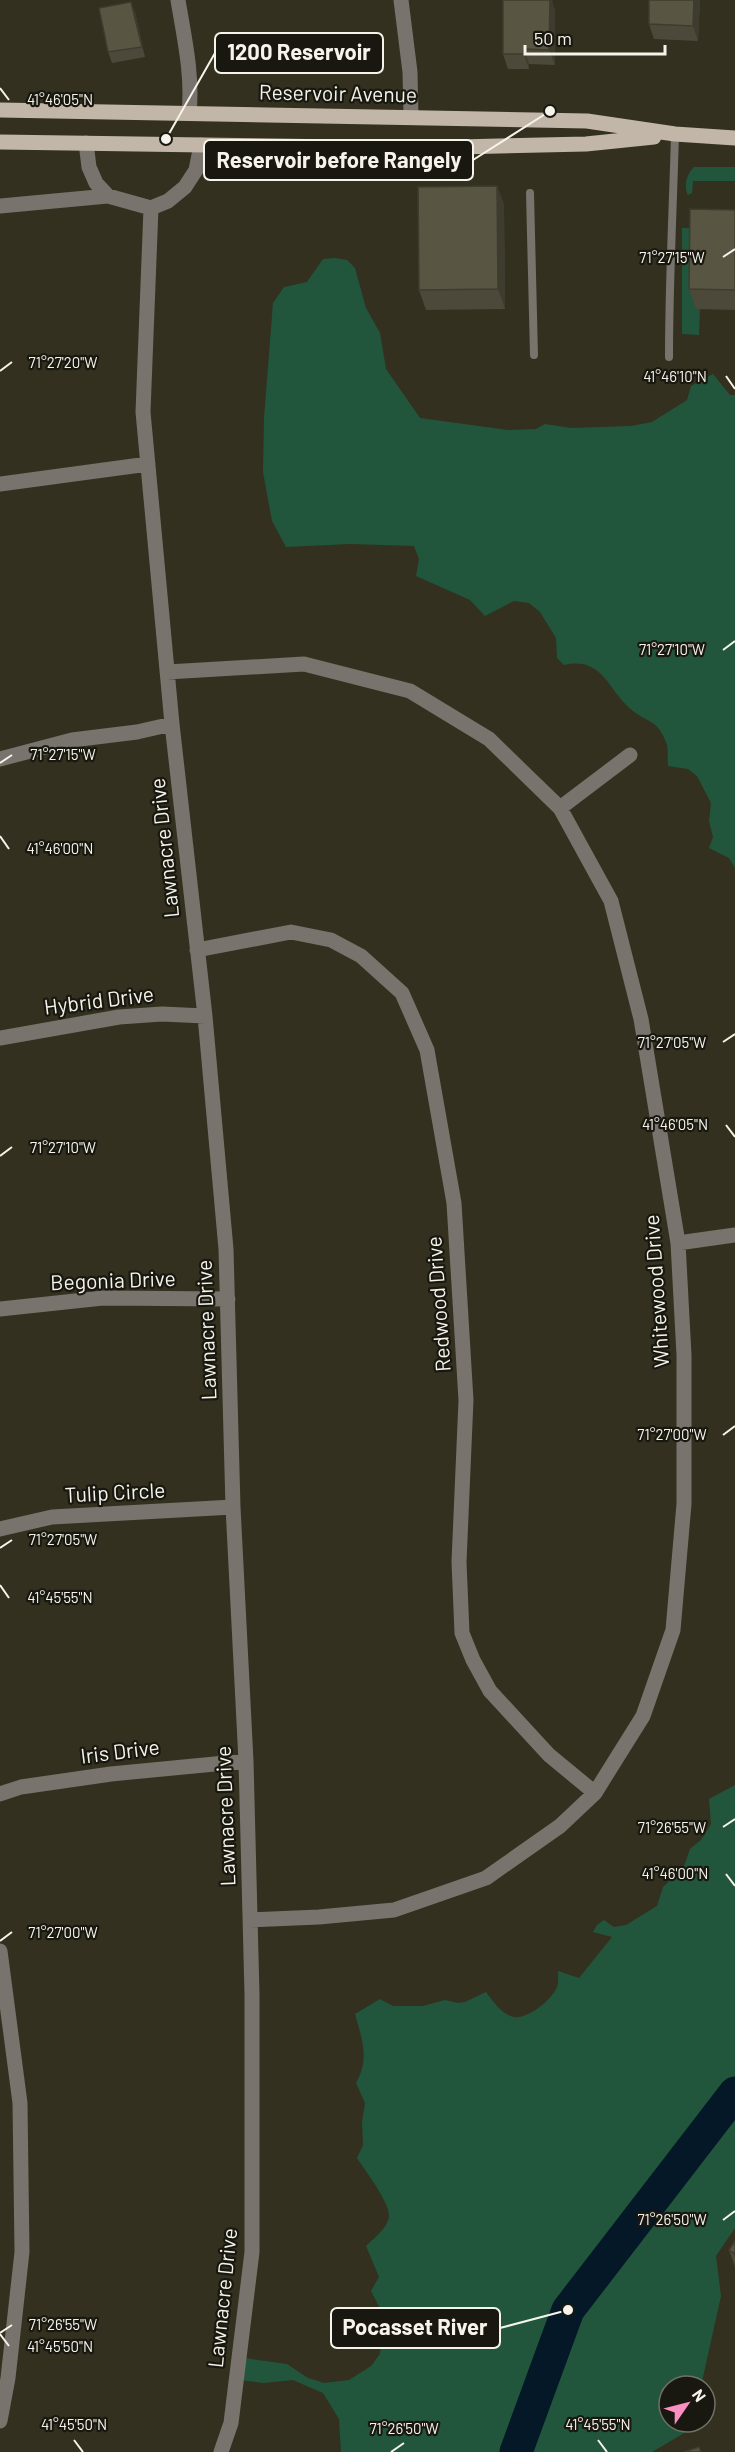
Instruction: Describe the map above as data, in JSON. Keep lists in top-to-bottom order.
{
  "streets": {
    "main road": ["Reservoir Avenue"],
    "street": [
      "Lawnacre Drive",
      "Hybrid Drive",
      "Begonia Drive",
      "Whitewood Drive",
      "Redwood Drive",
      "Tulip Circle",
      "Iris Drive"
    ]
  },
  "crossings": [
    ["Lawnacre Drive", "Hybrid Drive"],
    ["Lawnacre Drive", "Begonia Drive"],
    ["Lawnacre Drive", "Whitewood Drive"],
    ["Lawnacre Drive", "Redwood Drive"],
    ["Lawnacre Drive", "Tulip Circle"],
    ["Lawnacre Drive", "Iris Drive"],
    ["Whitewood Drive", "Redwood Drive"]
  ],
  "places": ["Reservoir before Rangely", "1200 Reservoir", "Pocasset River"],
  "scale_bar": "50 m",
  "north": "top right",
  "coordinates": [
    "41°46'05\"N",
    "71°27'15\"W",
    "71°27'20\"W",
    "41°46'10\"N",
    "71°27'10\"W",
    "41°46'00\"N",
    "71°27'05\"W",
    "71°27'00\"W",
    "41°45'55\"N",
    "71°26'55\"W",
    "71°26'50\"W",
    "41°45'50\"N"
  ]
}
